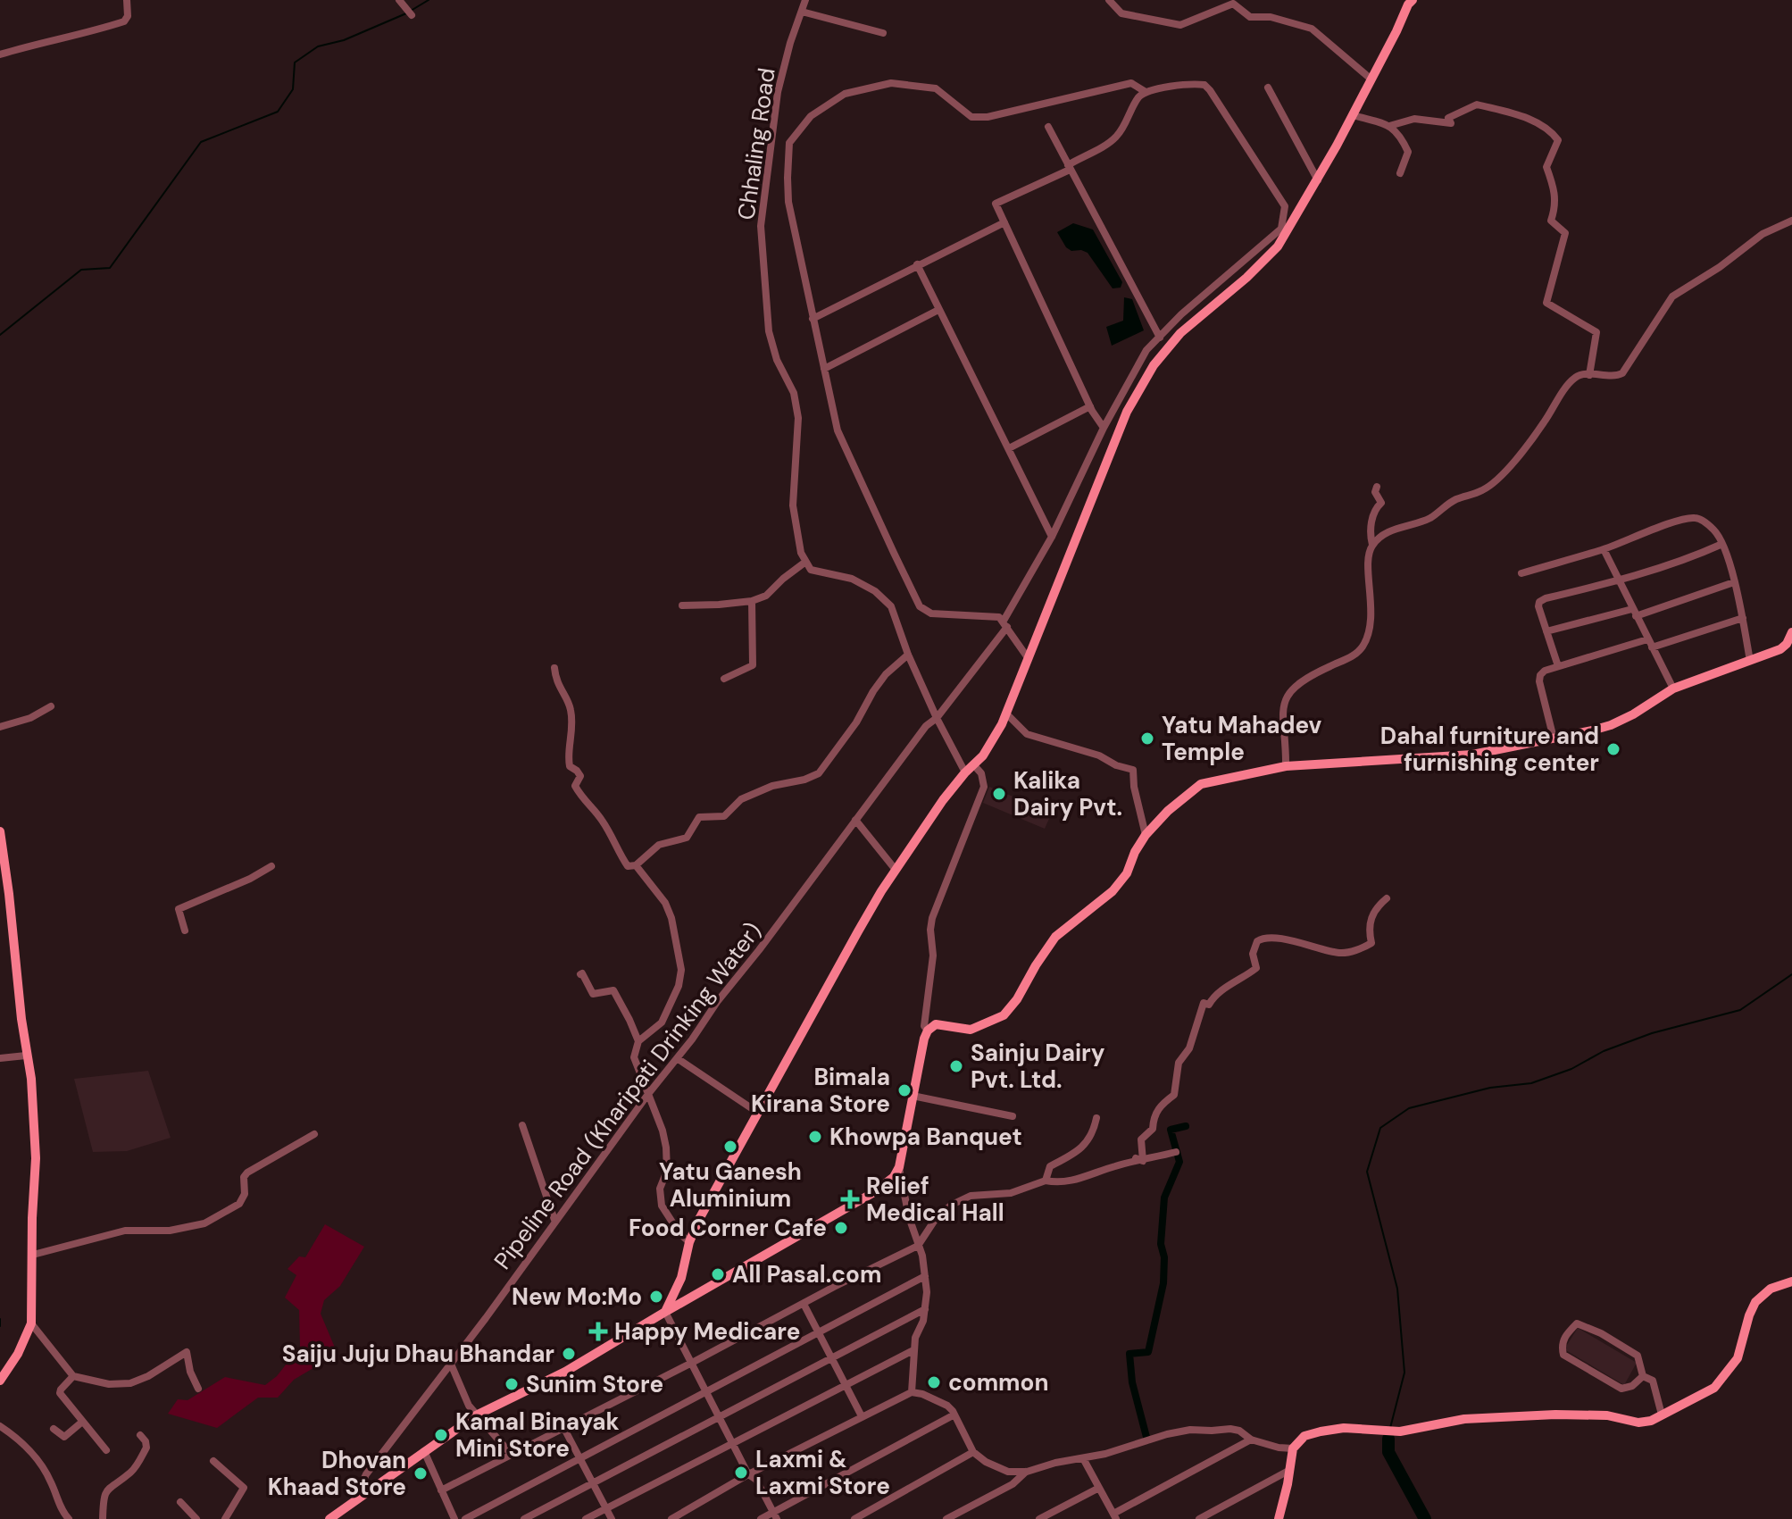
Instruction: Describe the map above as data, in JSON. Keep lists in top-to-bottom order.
{
  "streets": {
    "street": ["Chhaling Road", "Pipeline Road (Kharipati Drinking Water)"]
  },
  "places": {
    "other": [
      "Yatu Mahadev Temple",
      "Dahal furniture and furnishing center",
      "Kalika Dairy Pvt.",
      "Sainju Dairy Pvt. Ltd.",
      "Bimala Kirana Store",
      "Khowpa Banquet",
      "Yatu Ganesh Aluminium",
      "Food Corner Cafe",
      "All Pasal.com",
      "New Mo:Mo",
      "Saiju Juju Dhau Bhandar",
      "common",
      "Sunim Store",
      "Kamal Binayak Mini Store",
      "Laxmi & Laxmi Store",
      "Dhovan Khaad Store"
    ],
    "health": ["Relief Medical Hall", "Happy Medicare"]
  }
}
